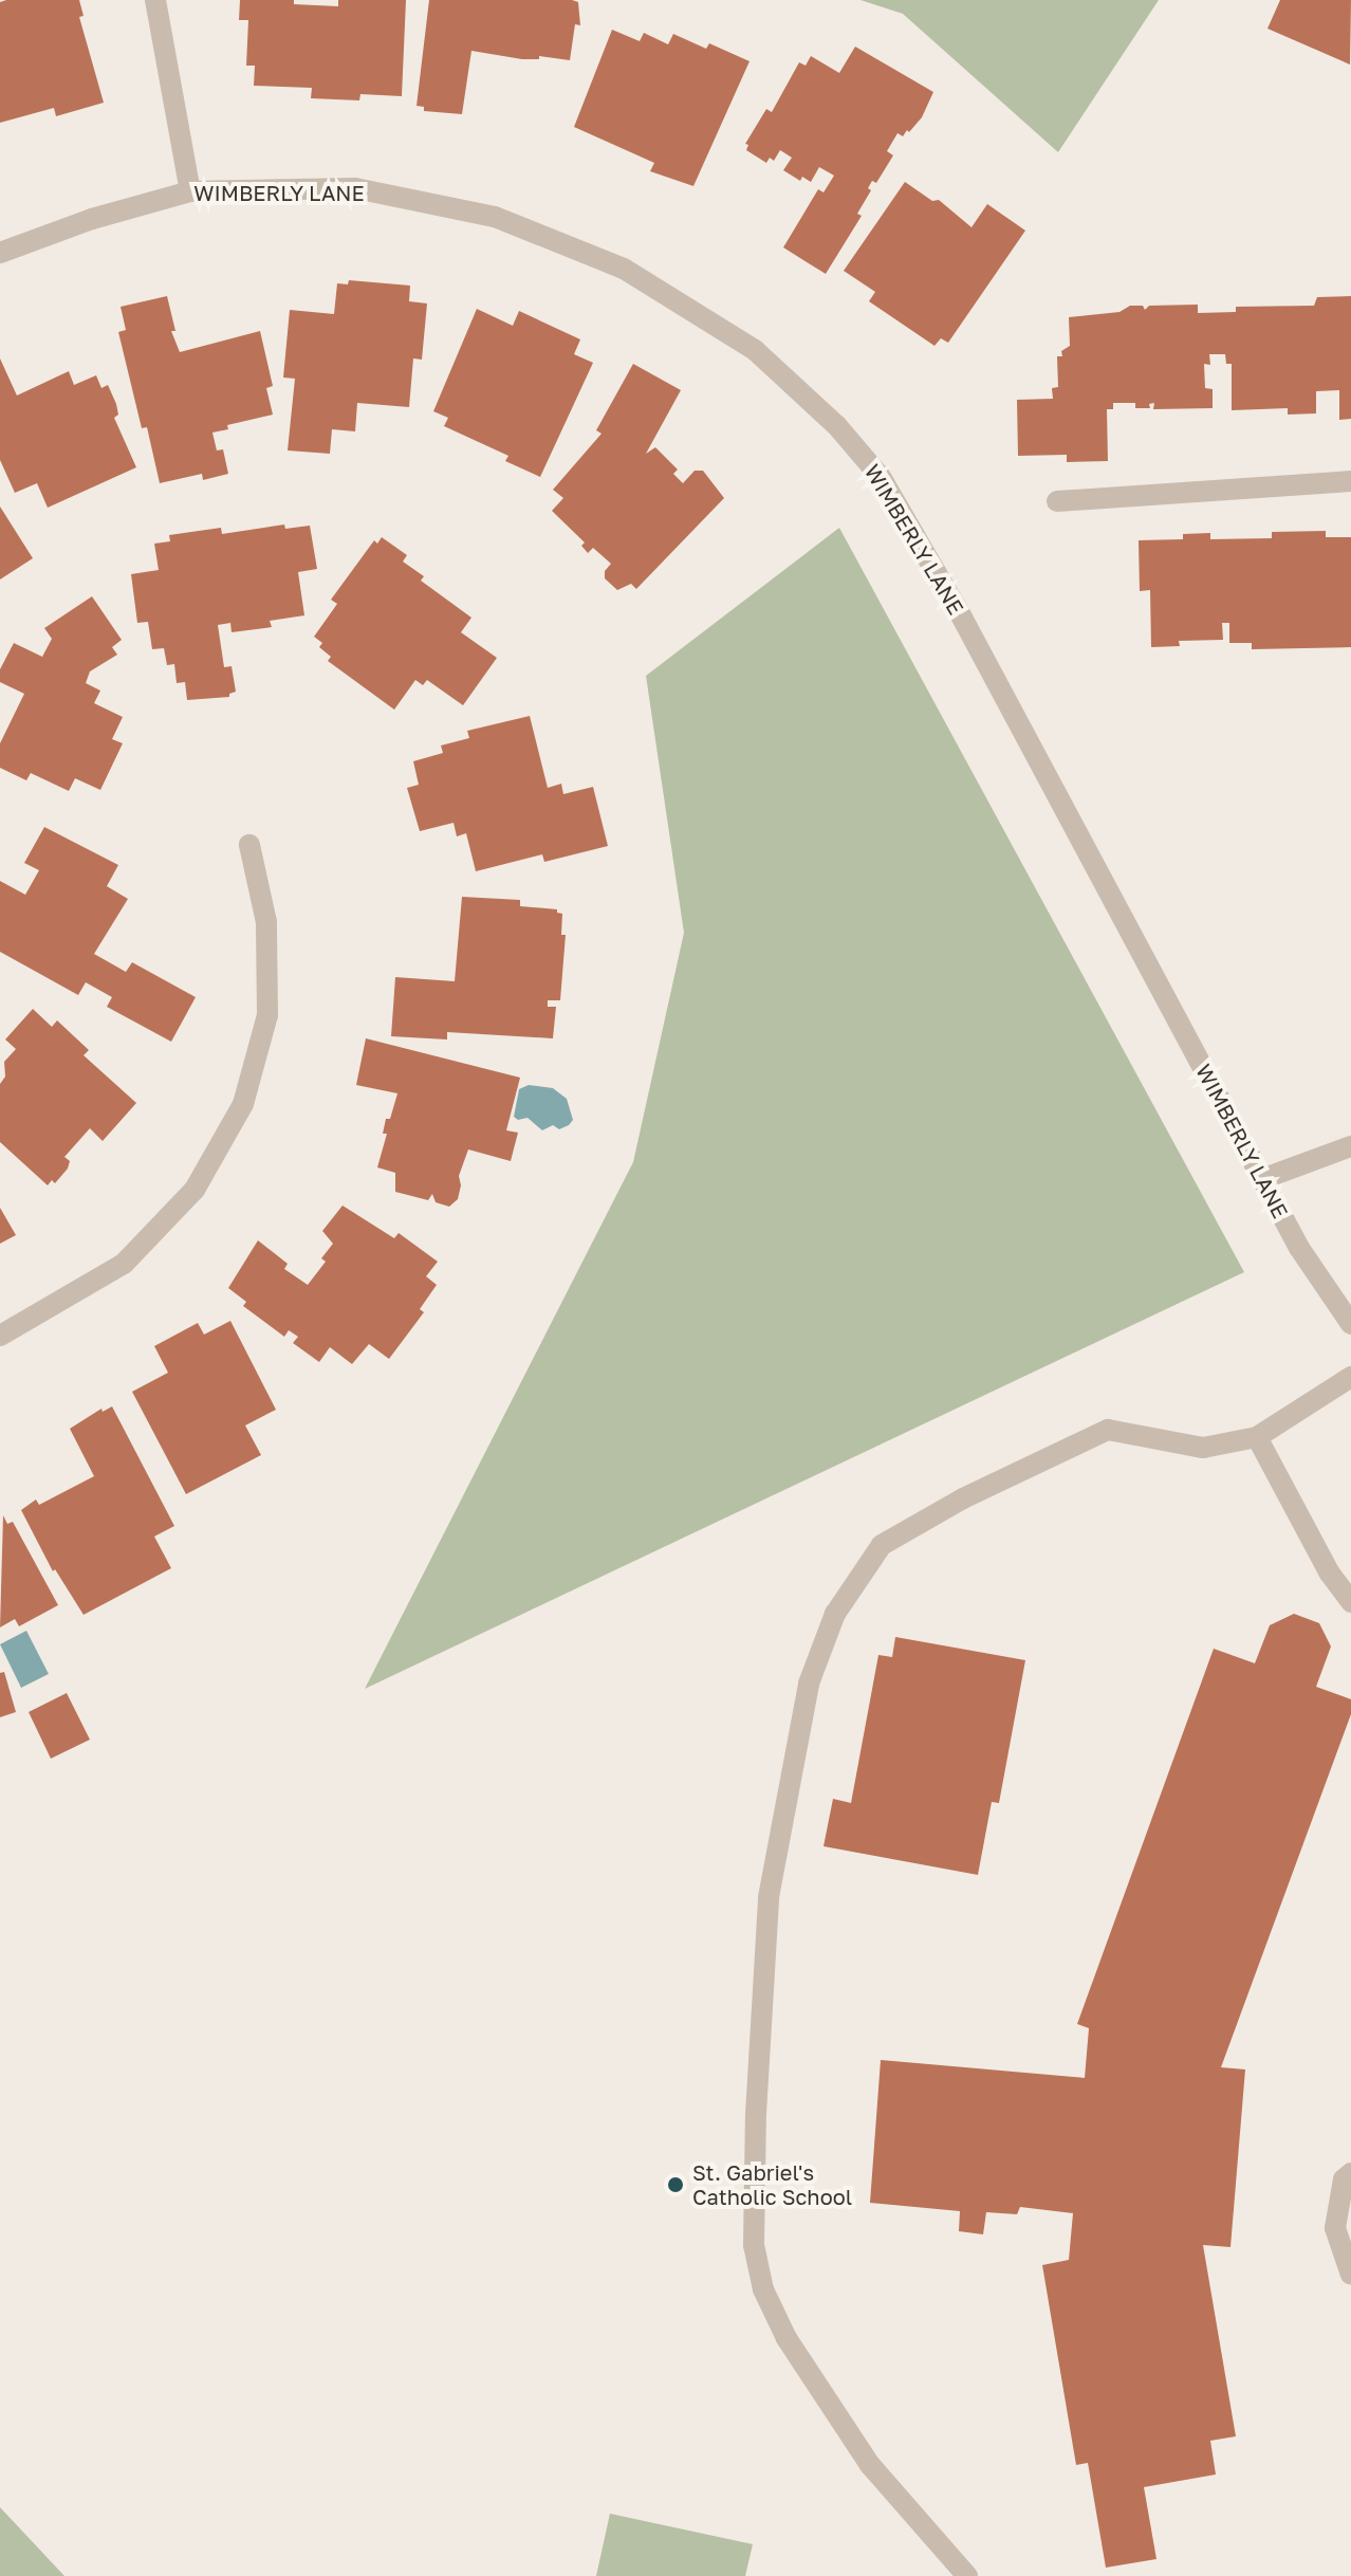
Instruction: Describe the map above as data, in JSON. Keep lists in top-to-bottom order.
{
  "streets": {
    "street": ["WIMBERLY LANE"]
  },
  "places": ["St. Gabriel's Catholic School"]
}
